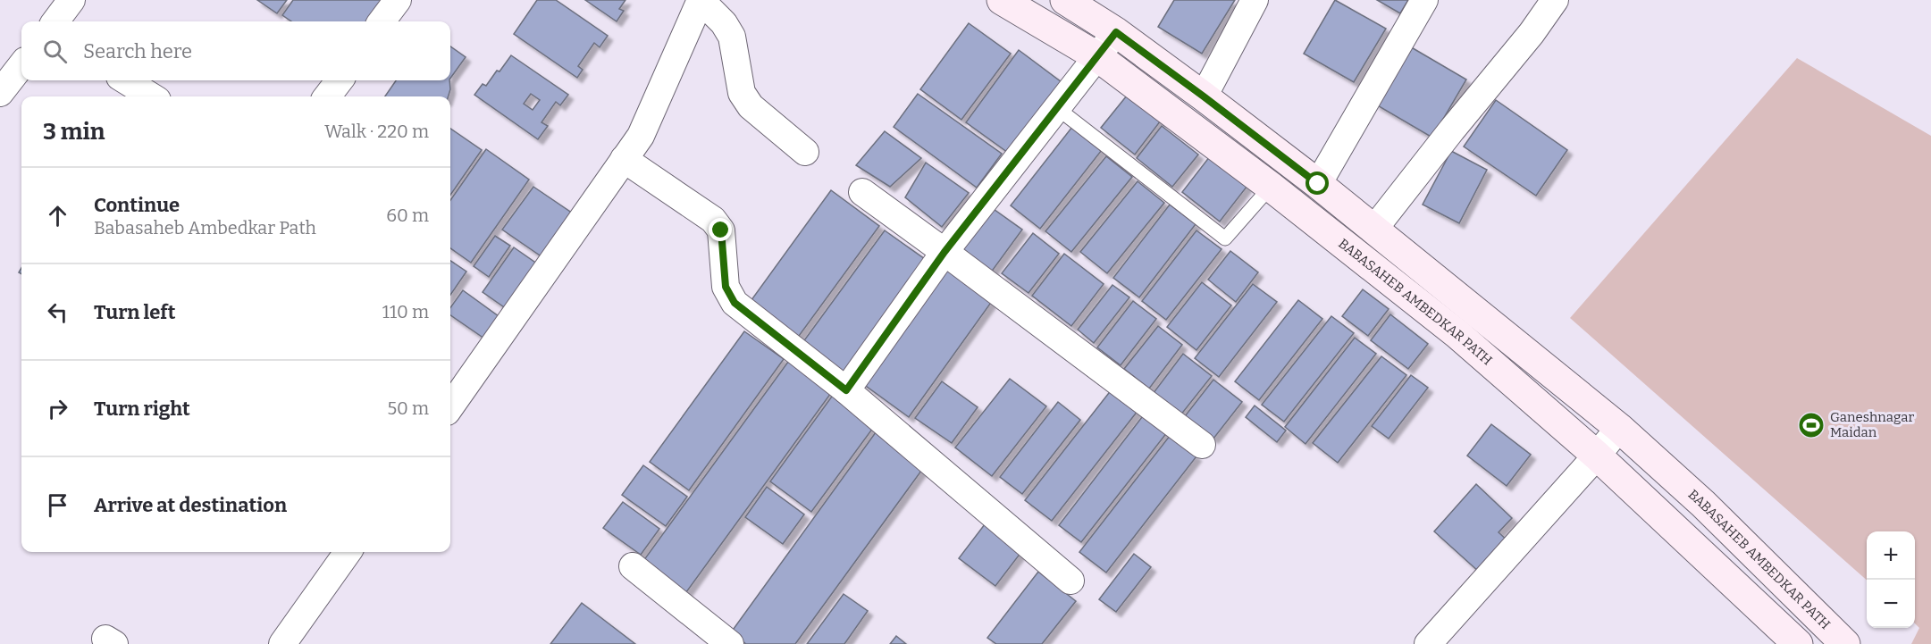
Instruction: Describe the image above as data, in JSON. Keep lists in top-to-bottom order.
{
  "streets": {
    "street": ["BABASAHEB AMBEDKAR PATH"]
  },
  "places": {
    "sports": ["Ganeshnagar Maidan"]
  },
  "page": {
    "search": "Search here",
    "heading": ["3 min", "Walk · 220 m"],
    "list": [
      ["Continue", "Babasaheb Ambedkar Path", "60 m"],
      ["Turn left", "110 m"],
      ["Turn right", "50 m"],
      "Arrive at destination"
    ],
    "map_buttons": ["+", "−"]
  }
}
